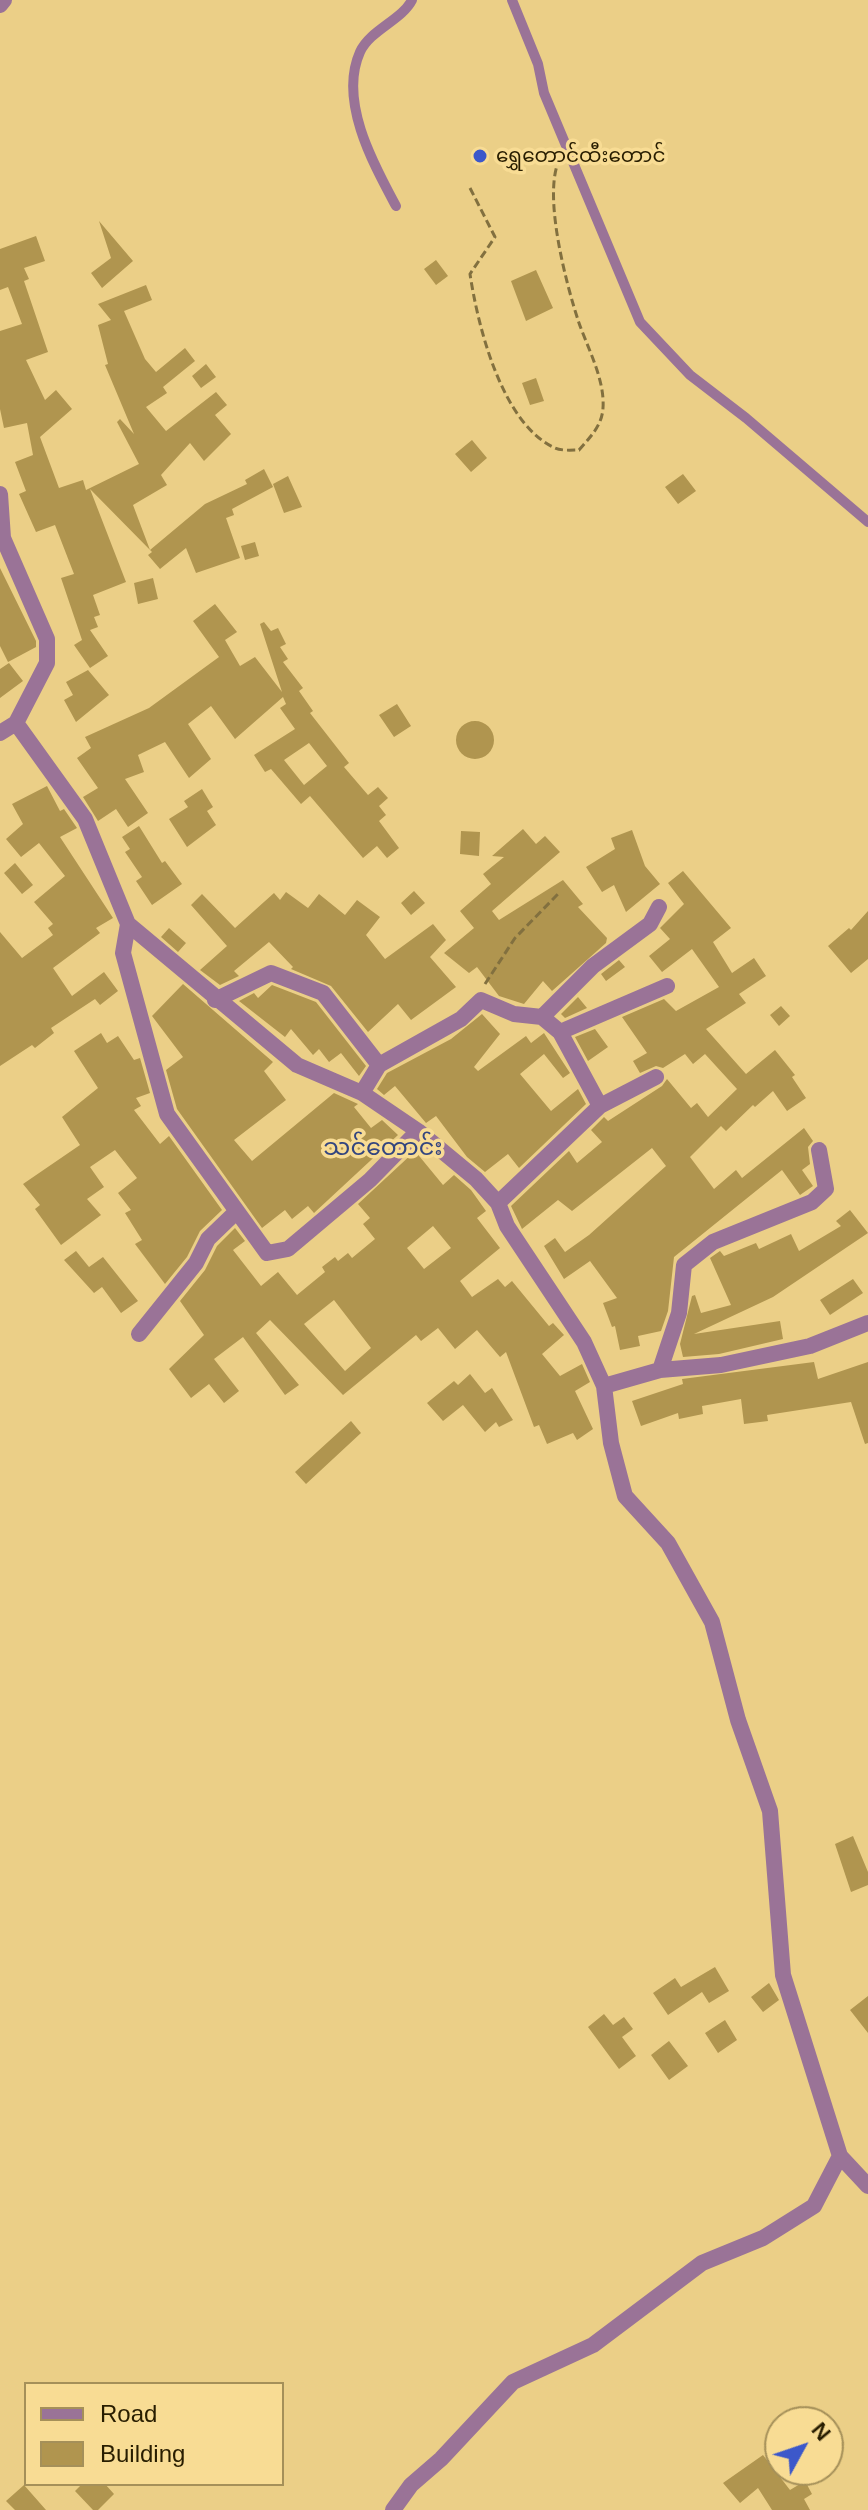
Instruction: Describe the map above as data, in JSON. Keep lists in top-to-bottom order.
{
  "districts": ["သင်တောင်း"],
  "places": ["ရွှေတောင်ထီးတောင်"],
  "legend": ["Road", "Building"],
  "north": "top right"
}
